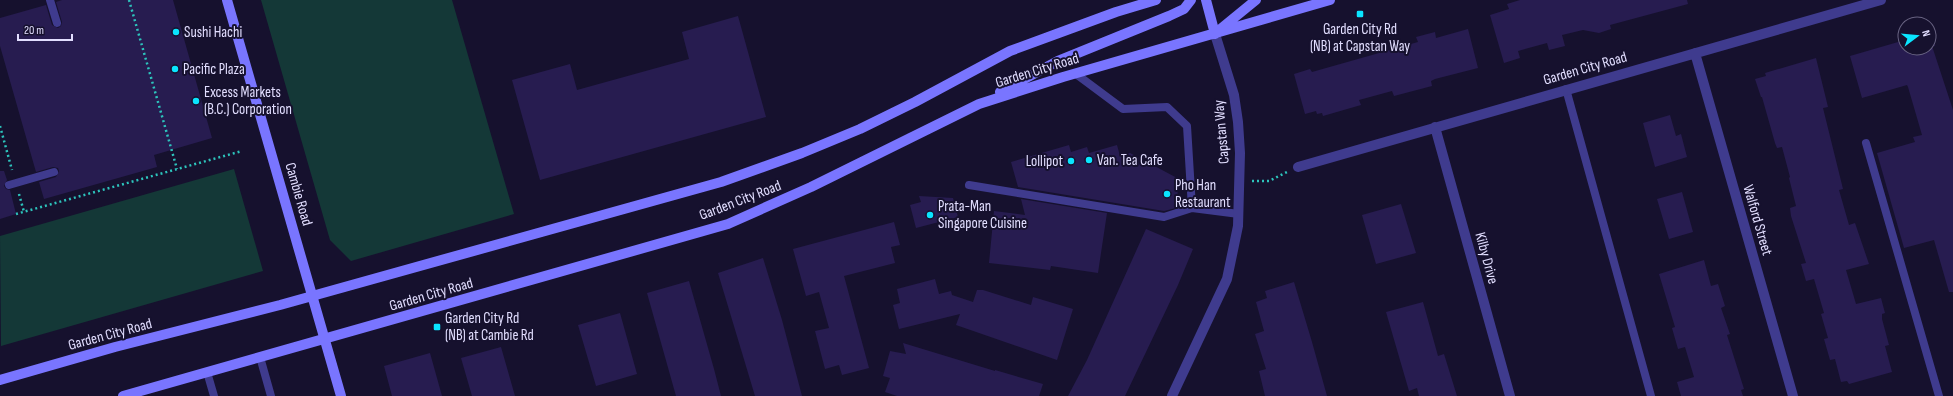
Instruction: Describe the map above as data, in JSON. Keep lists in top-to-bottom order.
{
  "streets": {
    "main road": ["Garden City Road", "Capstan Way", "Cambie Road"],
    "street": ["Walford Street", "Kilby Drive"]
  },
  "crossings": [
    ["Garden City Road", "Capstan Way"],
    ["Garden City Road", "Cambie Road"],
    ["Garden City Road", "Walford Street"],
    ["Garden City Road", "Kilby Drive"]
  ],
  "places": {
    "transit": ["Garden City Rd (NB) at Capstan Way", "Garden City Rd (NB) at Cambie Rd"],
    "other": [
      "Sushi Hachi",
      "Pacific Plaza",
      "Excess Markets (B.C.) Corporation",
      "Van. Tea Cafe",
      "Lollipot",
      "Pho Han Restaurant",
      "Prata-Man Singapore Cuisine"
    ]
  },
  "scale_bar": "20 m",
  "north": "right"
}
